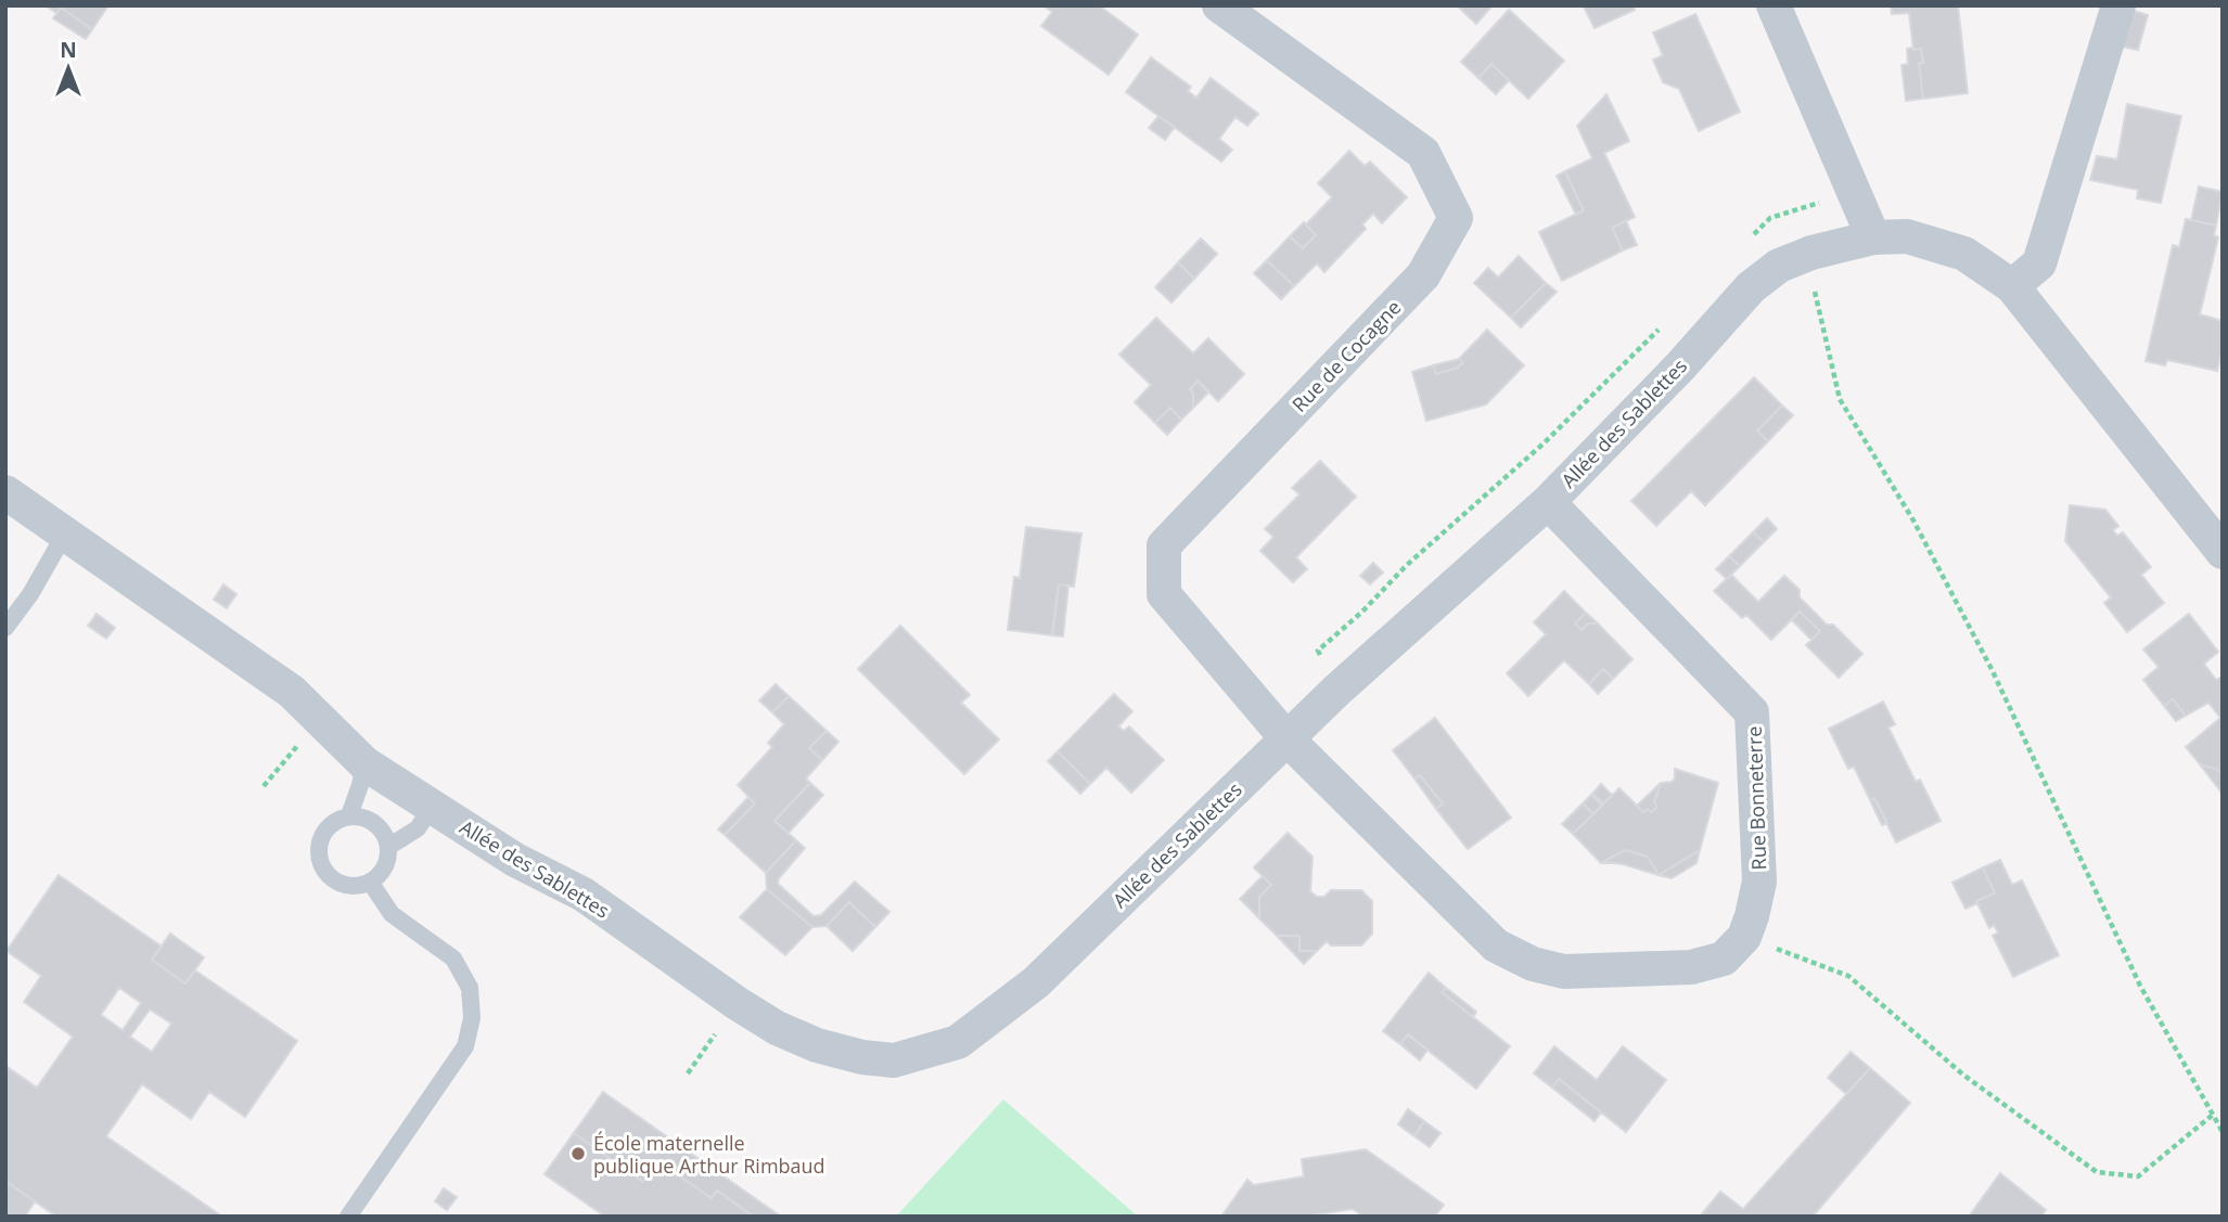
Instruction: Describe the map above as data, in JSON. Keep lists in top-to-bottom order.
{
  "streets": {
    "street": ["Rue de Cocagne", "Allée des Sablettes", "Rue Bonneterre"]
  },
  "crossings": [
    ["Rue de Cocagne", "Allée des Sablettes"],
    ["Allée des Sablettes", "Rue Bonneterre"]
  ],
  "places": ["École maternelle publique Arthur Rimbaud"],
  "north": "top"
}
